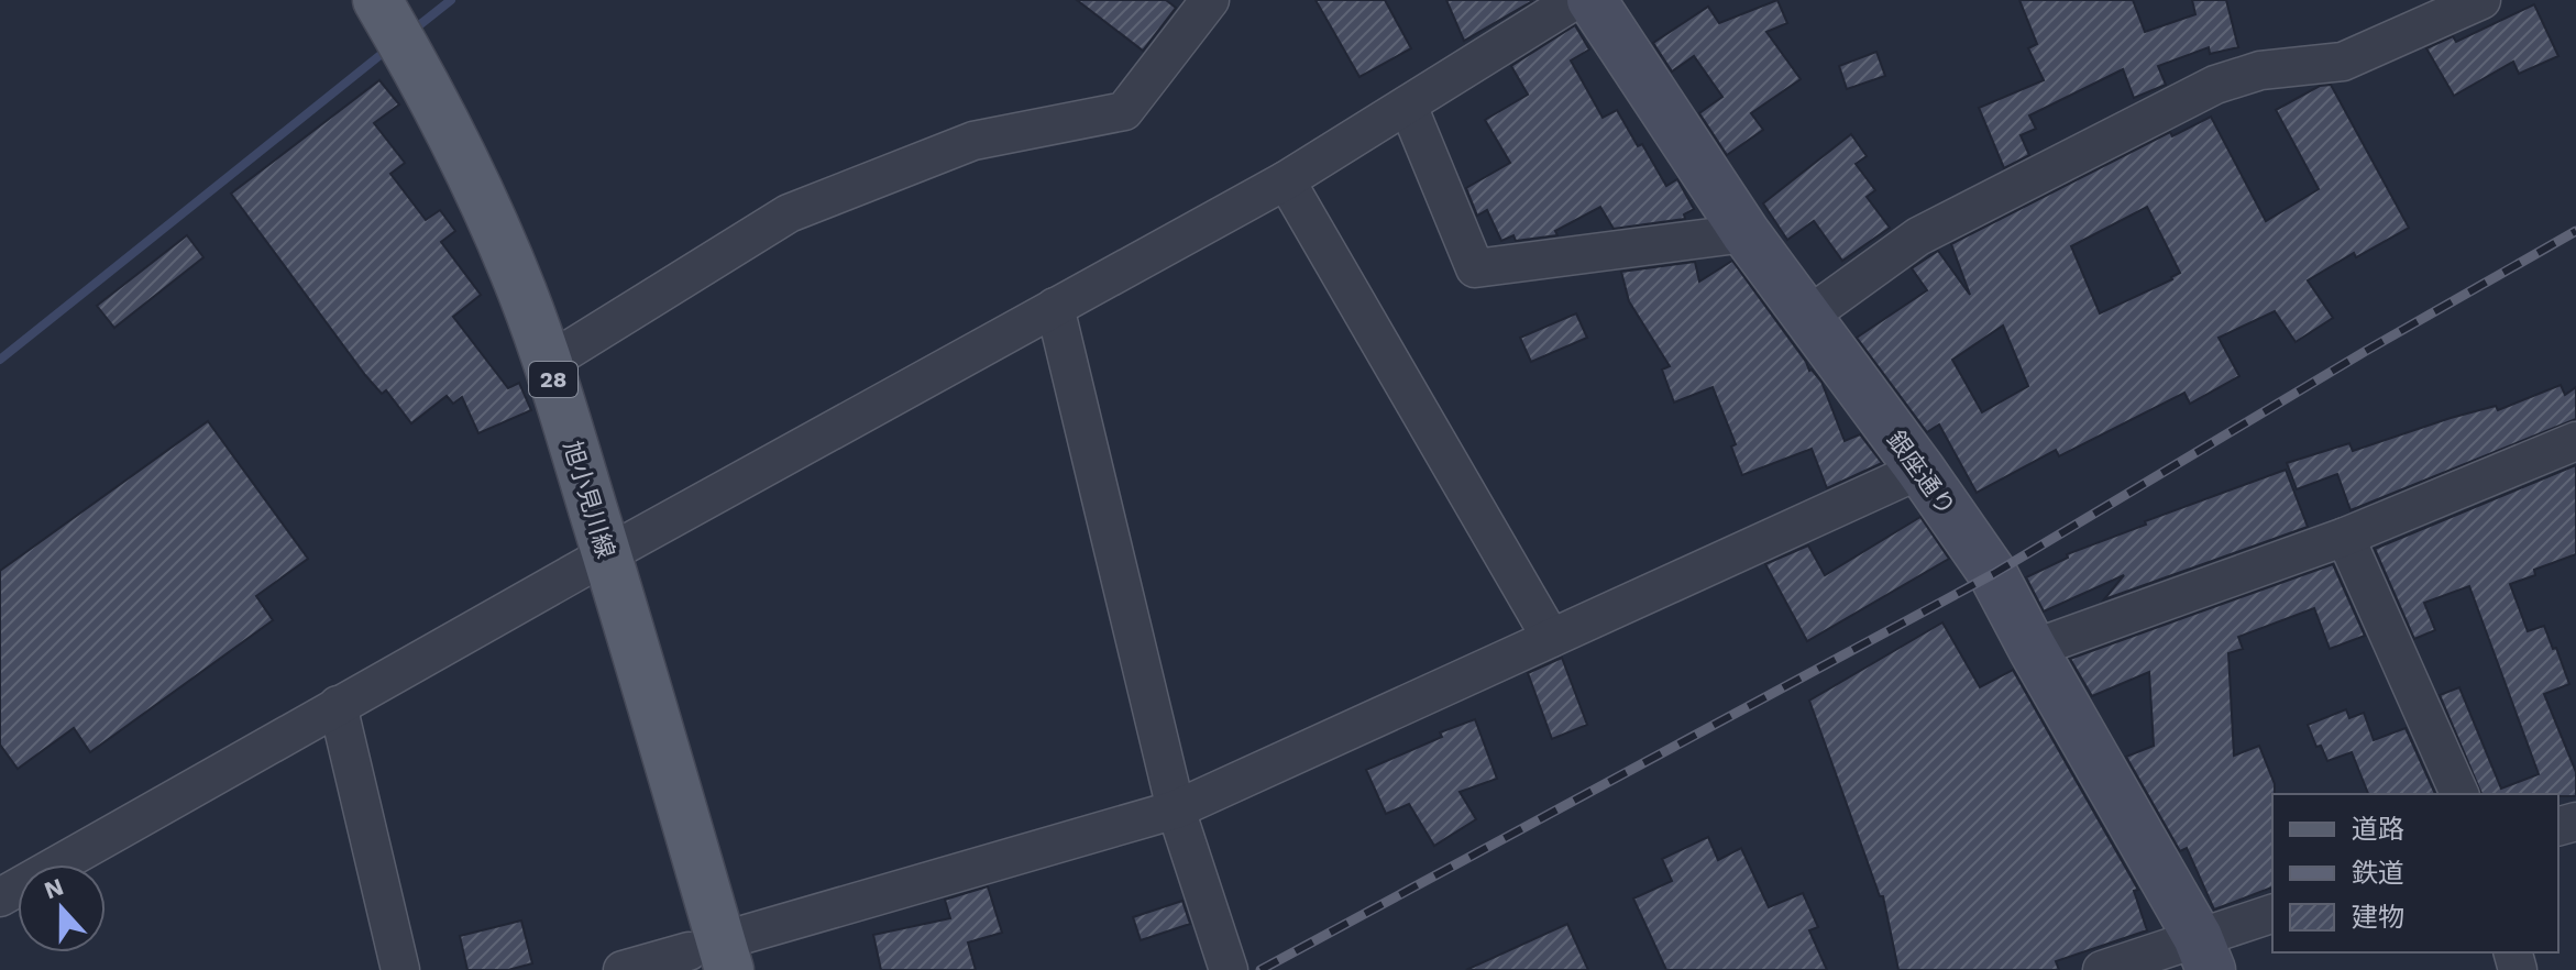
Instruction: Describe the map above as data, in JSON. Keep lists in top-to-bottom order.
{
  "streets": {
    "main road": ["28", "旭小見川線"],
    "street": ["銀座通り"]
  },
  "legend": ["道路", "鉄道", "建物"],
  "north": "top"
}
